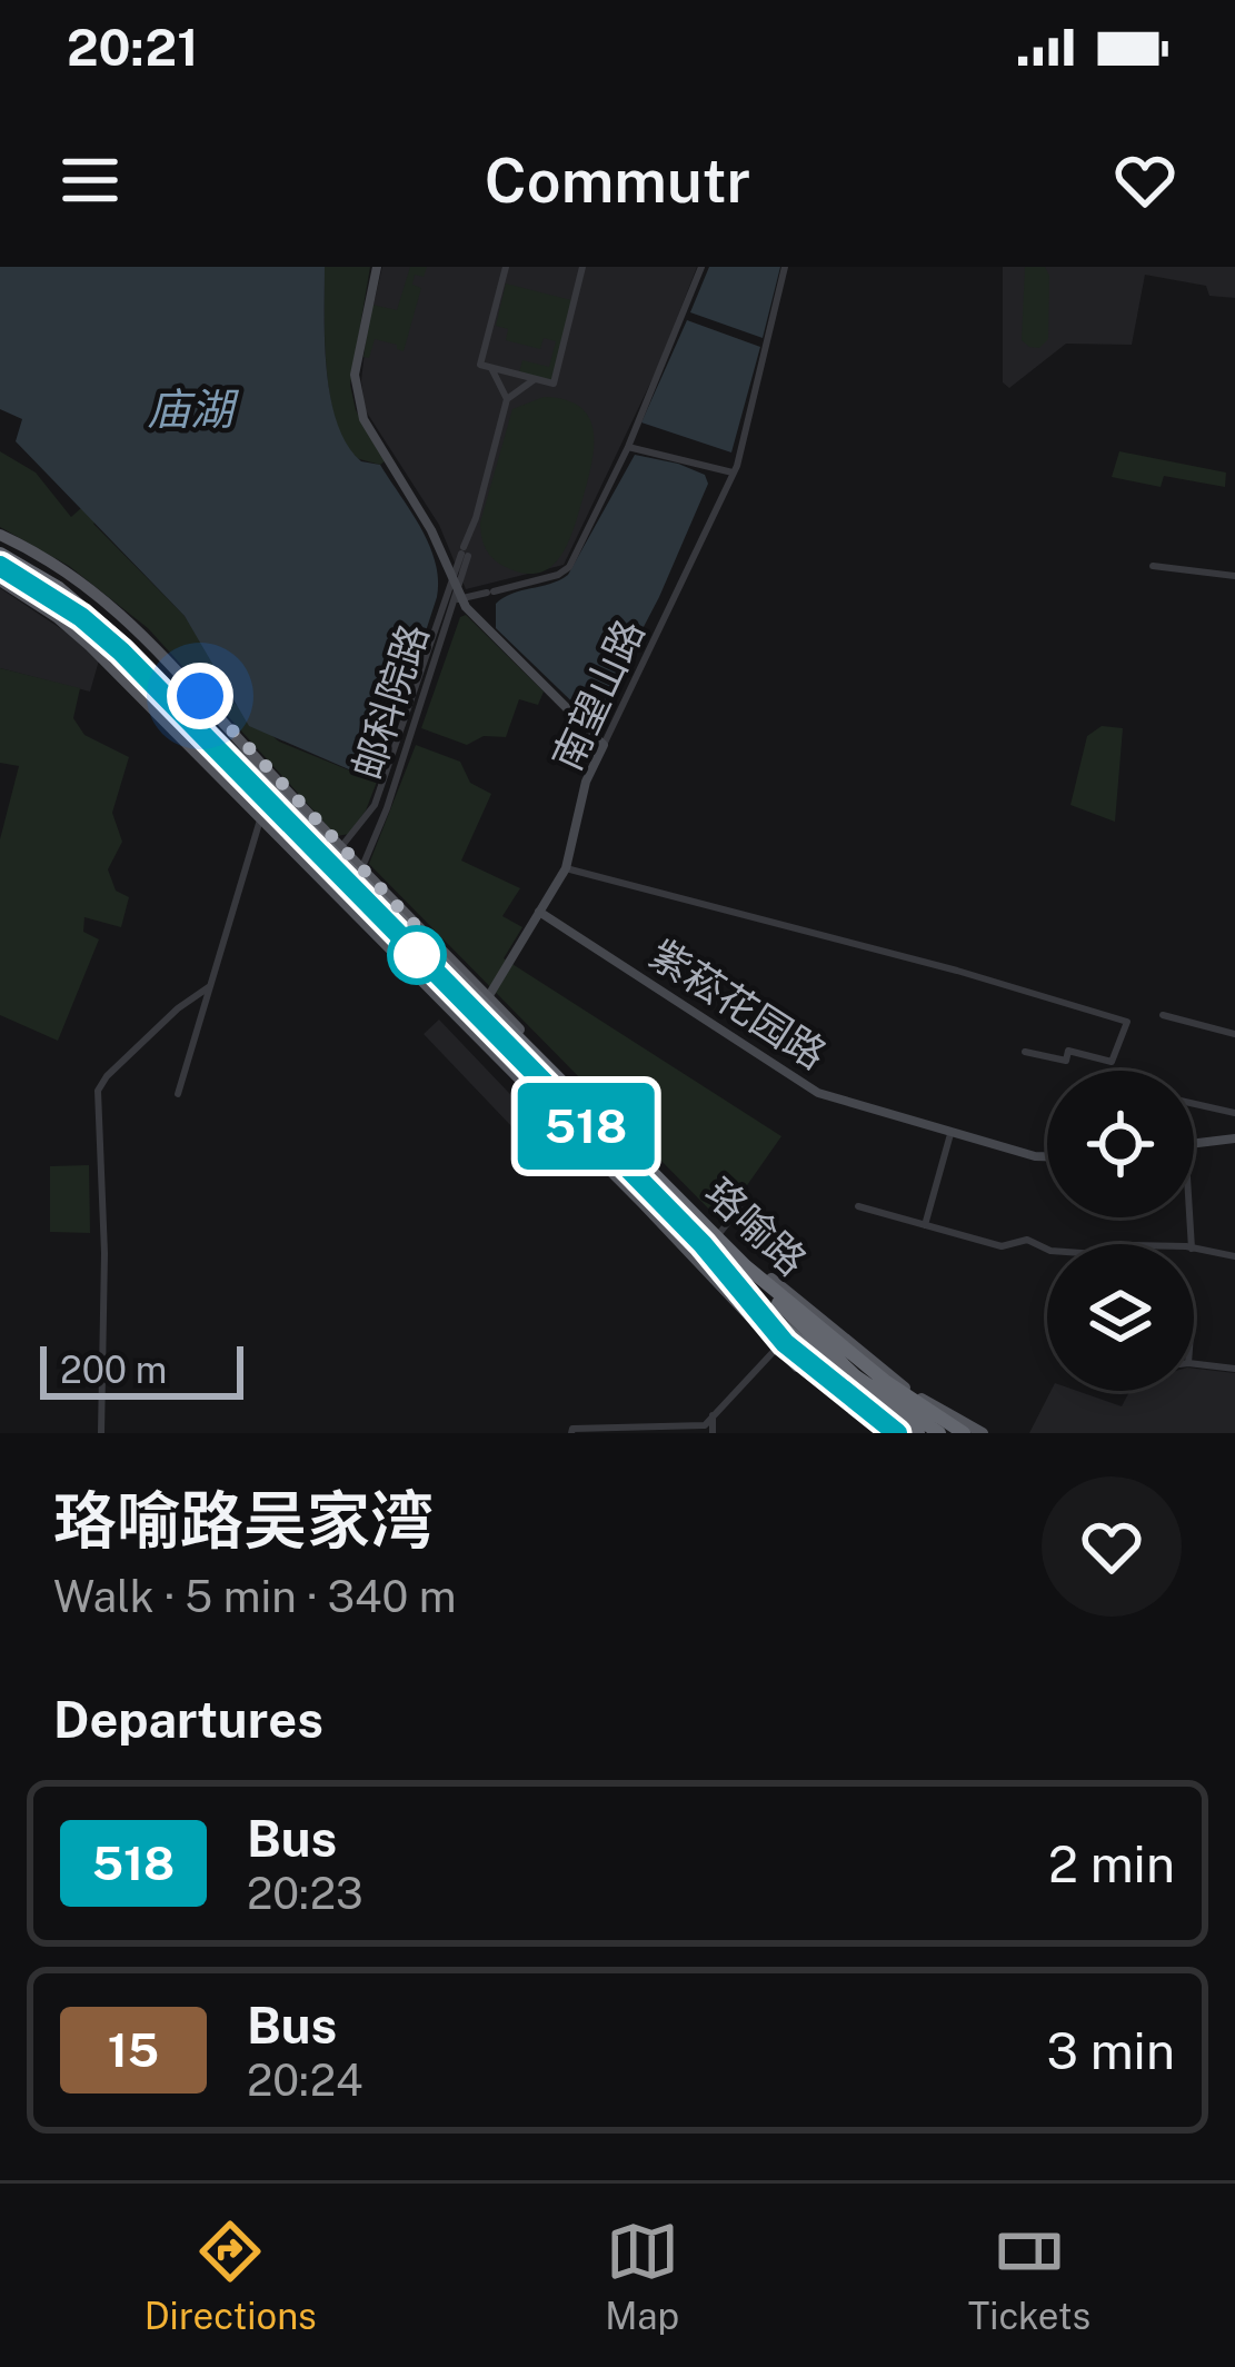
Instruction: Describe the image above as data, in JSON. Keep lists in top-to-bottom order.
{
  "streets": {
    "highway": ["珞喻路"],
    "street": ["南望山路", "邮科院路", "紫菘花园路"]
  },
  "crossings": [
    ["南望山路", "紫菘花园路"],
    ["南望山路", "珞喻路"],
    ["邮科院路", "珞喻路"]
  ],
  "water": ["庙湖"],
  "lines": ["bus line 518"],
  "scale_bar": "200 m",
  "page": {
    "status": "20:21",
    "header": "Commutr",
    "on_map": "518",
    "scale": "200 m",
    "heading": [
      ["珞喻路吴家湾", "Walk · 5 min · 340 m"],
      "Departures"
    ],
    "list": [
      {
        "mark": "518",
        "name": "Bus",
        "note": "20:23",
        "value": "2 min"
      },
      {
        "mark": "15",
        "name": "Bus",
        "note": "20:24",
        "value": "3 min"
      }
    ],
    "tabs": ["Directions", "Map", "Tickets"]
  }
}
